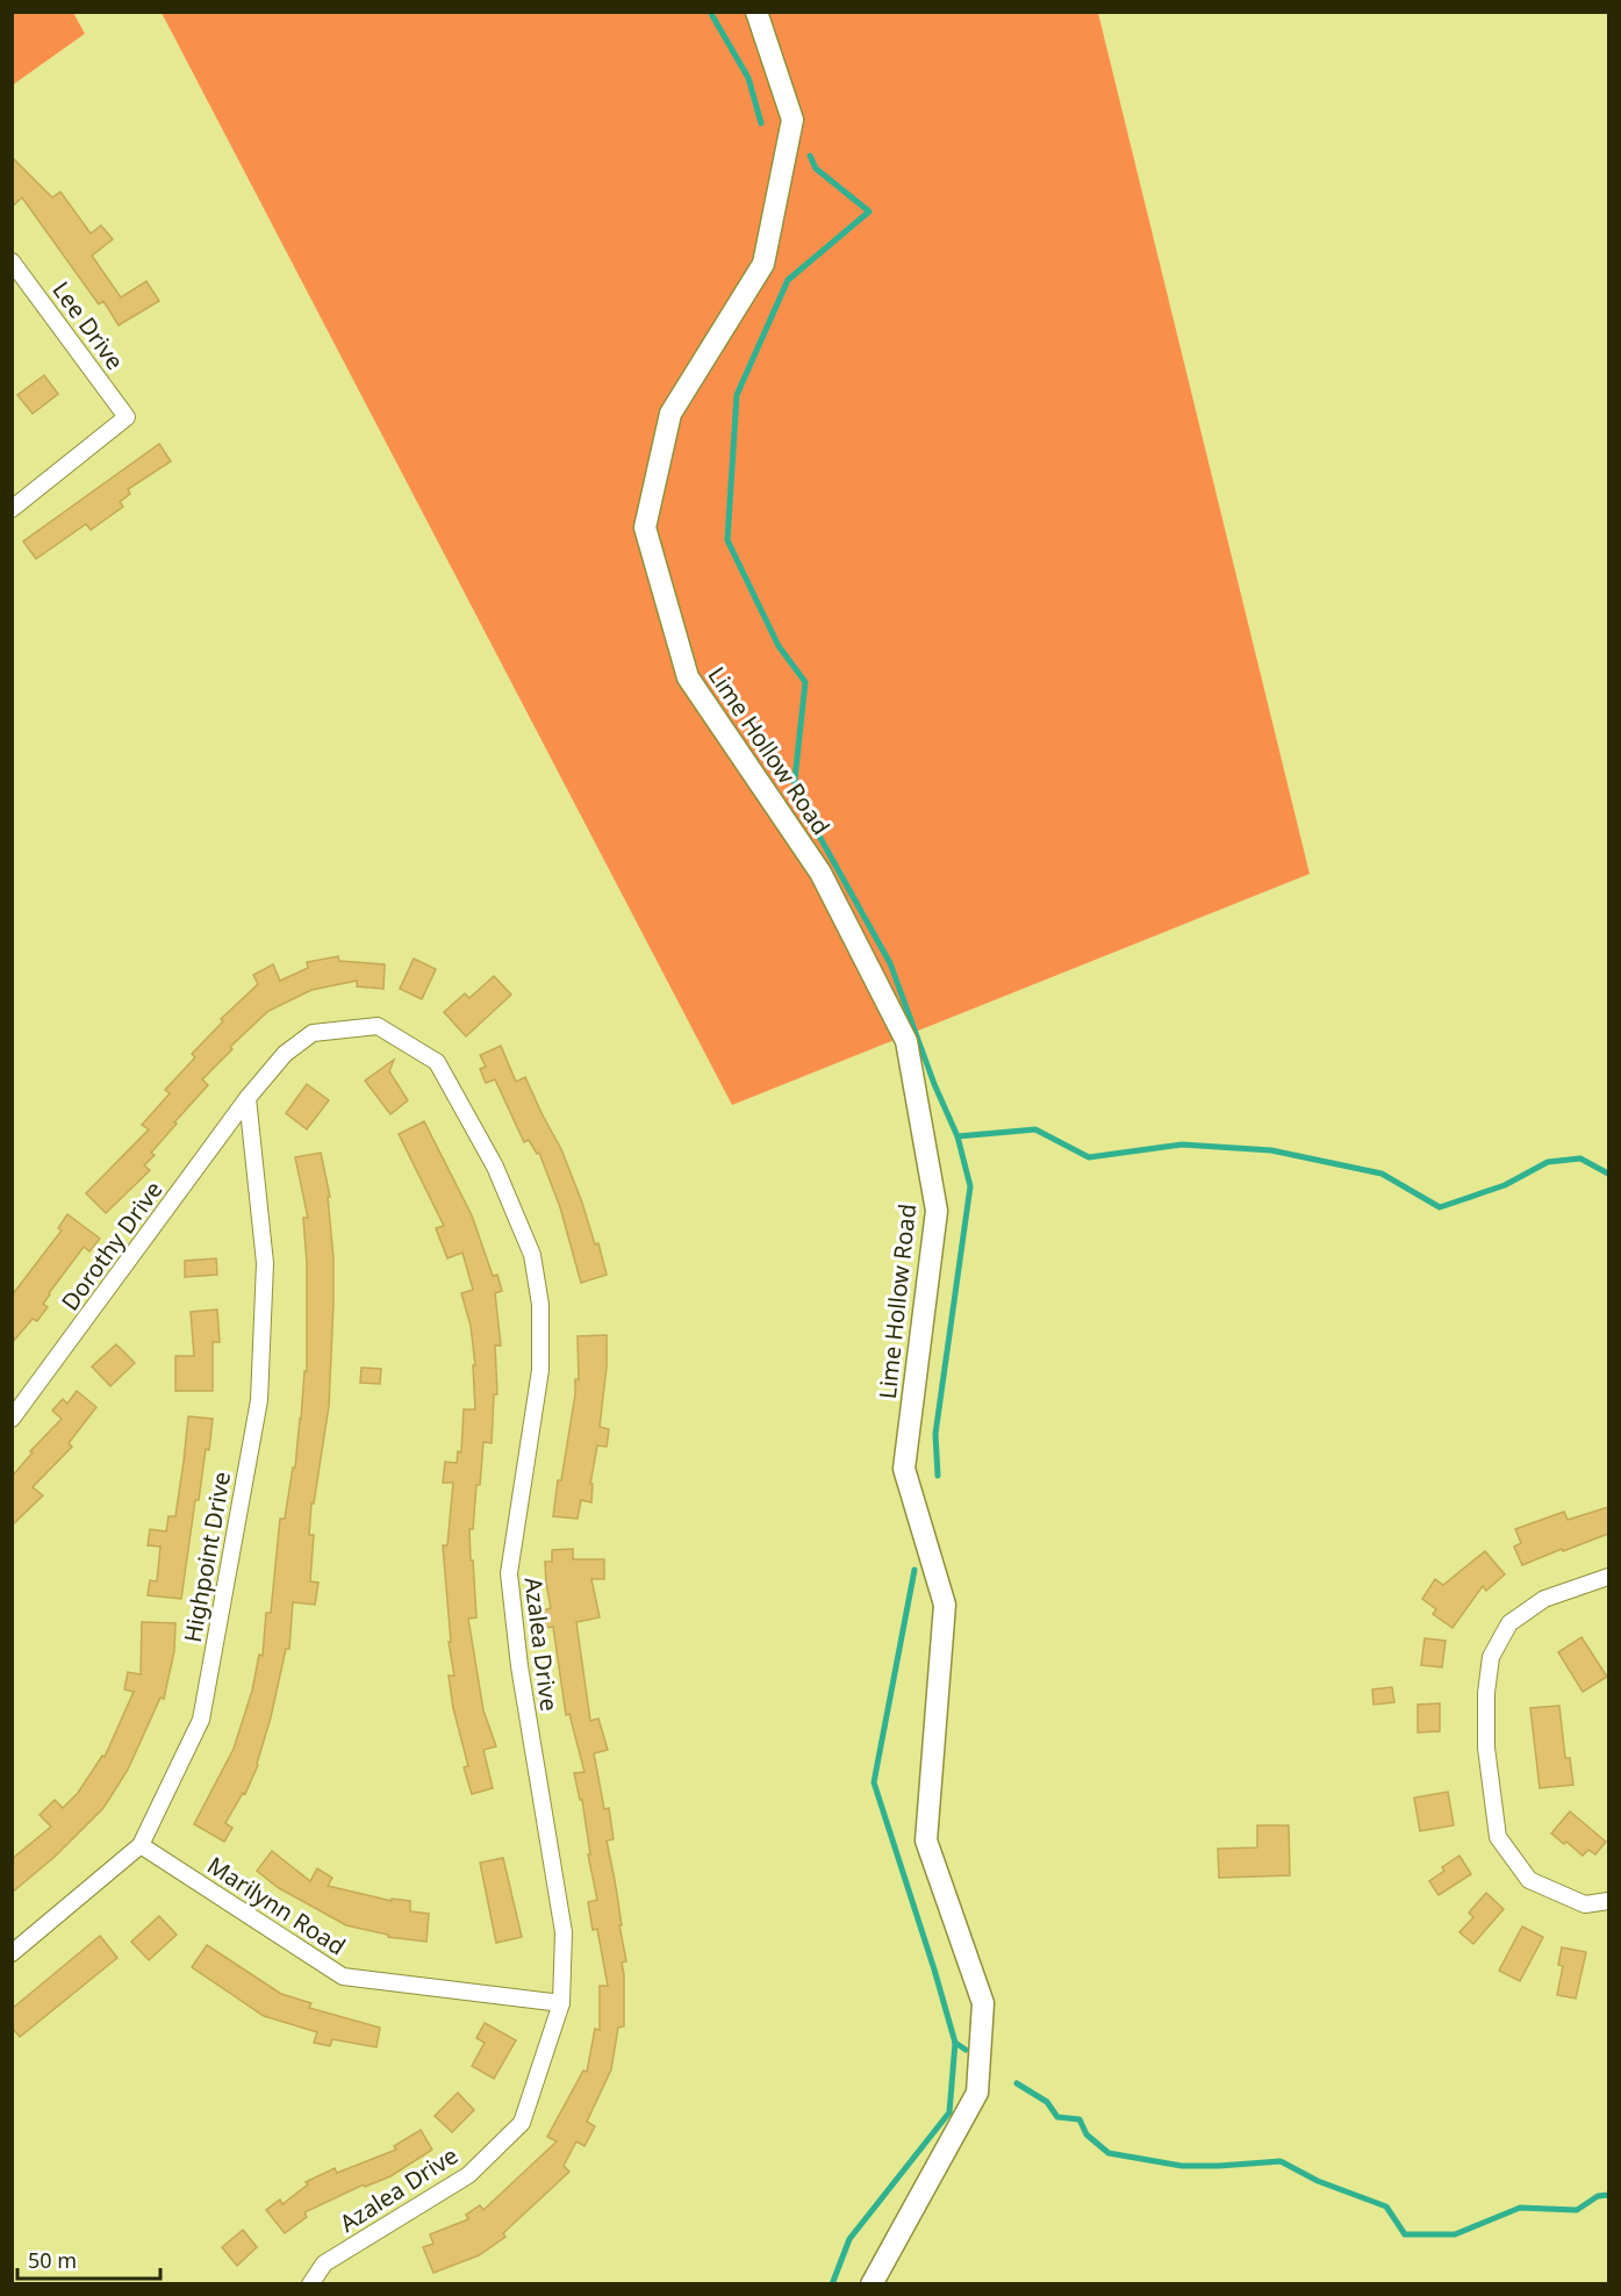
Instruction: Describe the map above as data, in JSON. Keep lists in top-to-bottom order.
{
  "streets": {
    "street": [
      "Lee Drive",
      "Lime Hollow Road",
      "Dorothy Drive",
      "Highpoint Drive",
      "Azalea Drive",
      "Marilynn Road"
    ]
  },
  "crossings": [
    ["Dorothy Drive", "Highpoint Drive"],
    ["Dorothy Drive", "Azalea Drive"],
    ["Highpoint Drive", "Azalea Drive"],
    ["Highpoint Drive", "Marilynn Road"],
    ["Azalea Drive", "Marilynn Road"]
  ],
  "scale_bar": "50 m"
}
